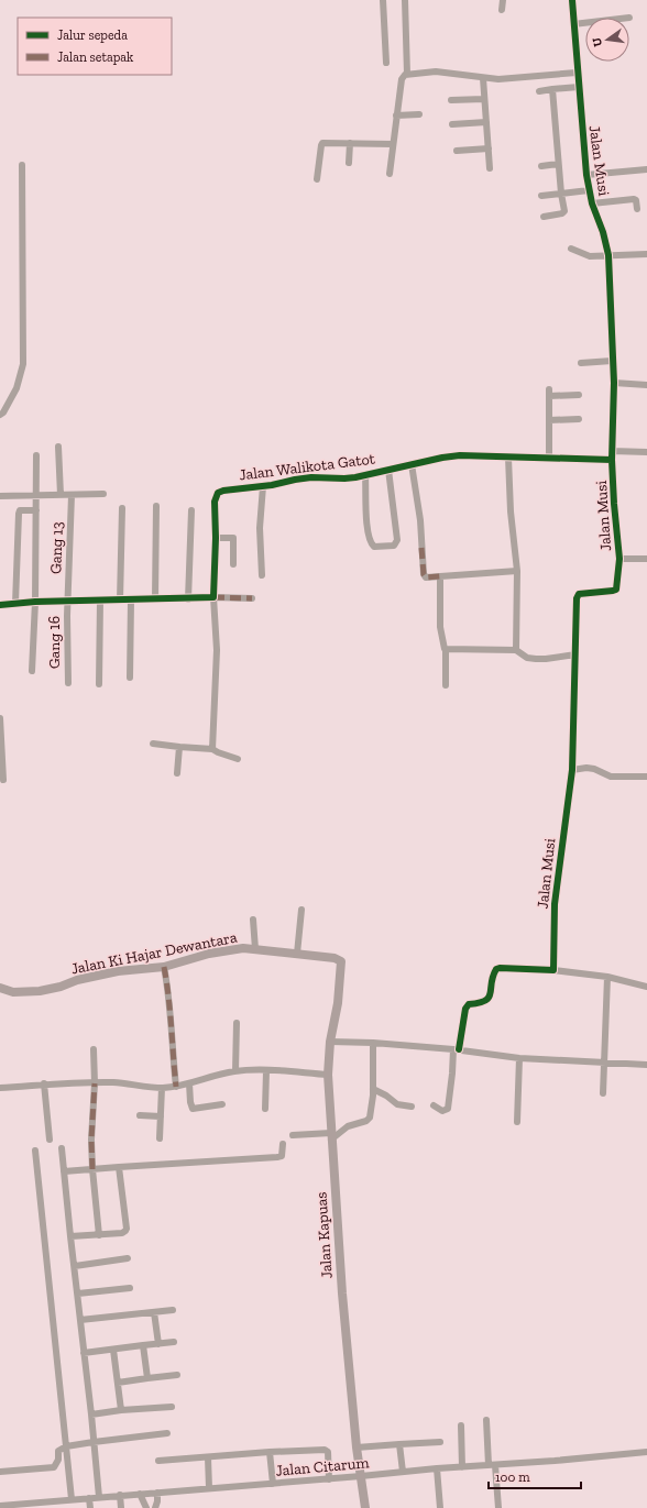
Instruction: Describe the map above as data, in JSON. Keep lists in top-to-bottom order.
{
  "streets": {
    "main road": ["Jalan Ki Hajar Dewantara", "Jalan Kapuas"],
    "street": [
      "Jalan Musi",
      "Jalan Walikota Gatot",
      "Gang 13",
      "Gang 16",
      "Jalan Citarum"
    ]
  },
  "crossings": [
    ["Jalan Musi", "Jalan Walikota Gatot"],
    ["Gang 13", "Gang 16"],
    ["Jalan Ki Hajar Dewantara", "Jalan Kapuas"],
    ["Jalan Kapuas", "Jalan Citarum"]
  ],
  "legend": ["Jalur sepeda", "Jalan setapak"],
  "scale_bar": "100 m",
  "north": "left"
}
